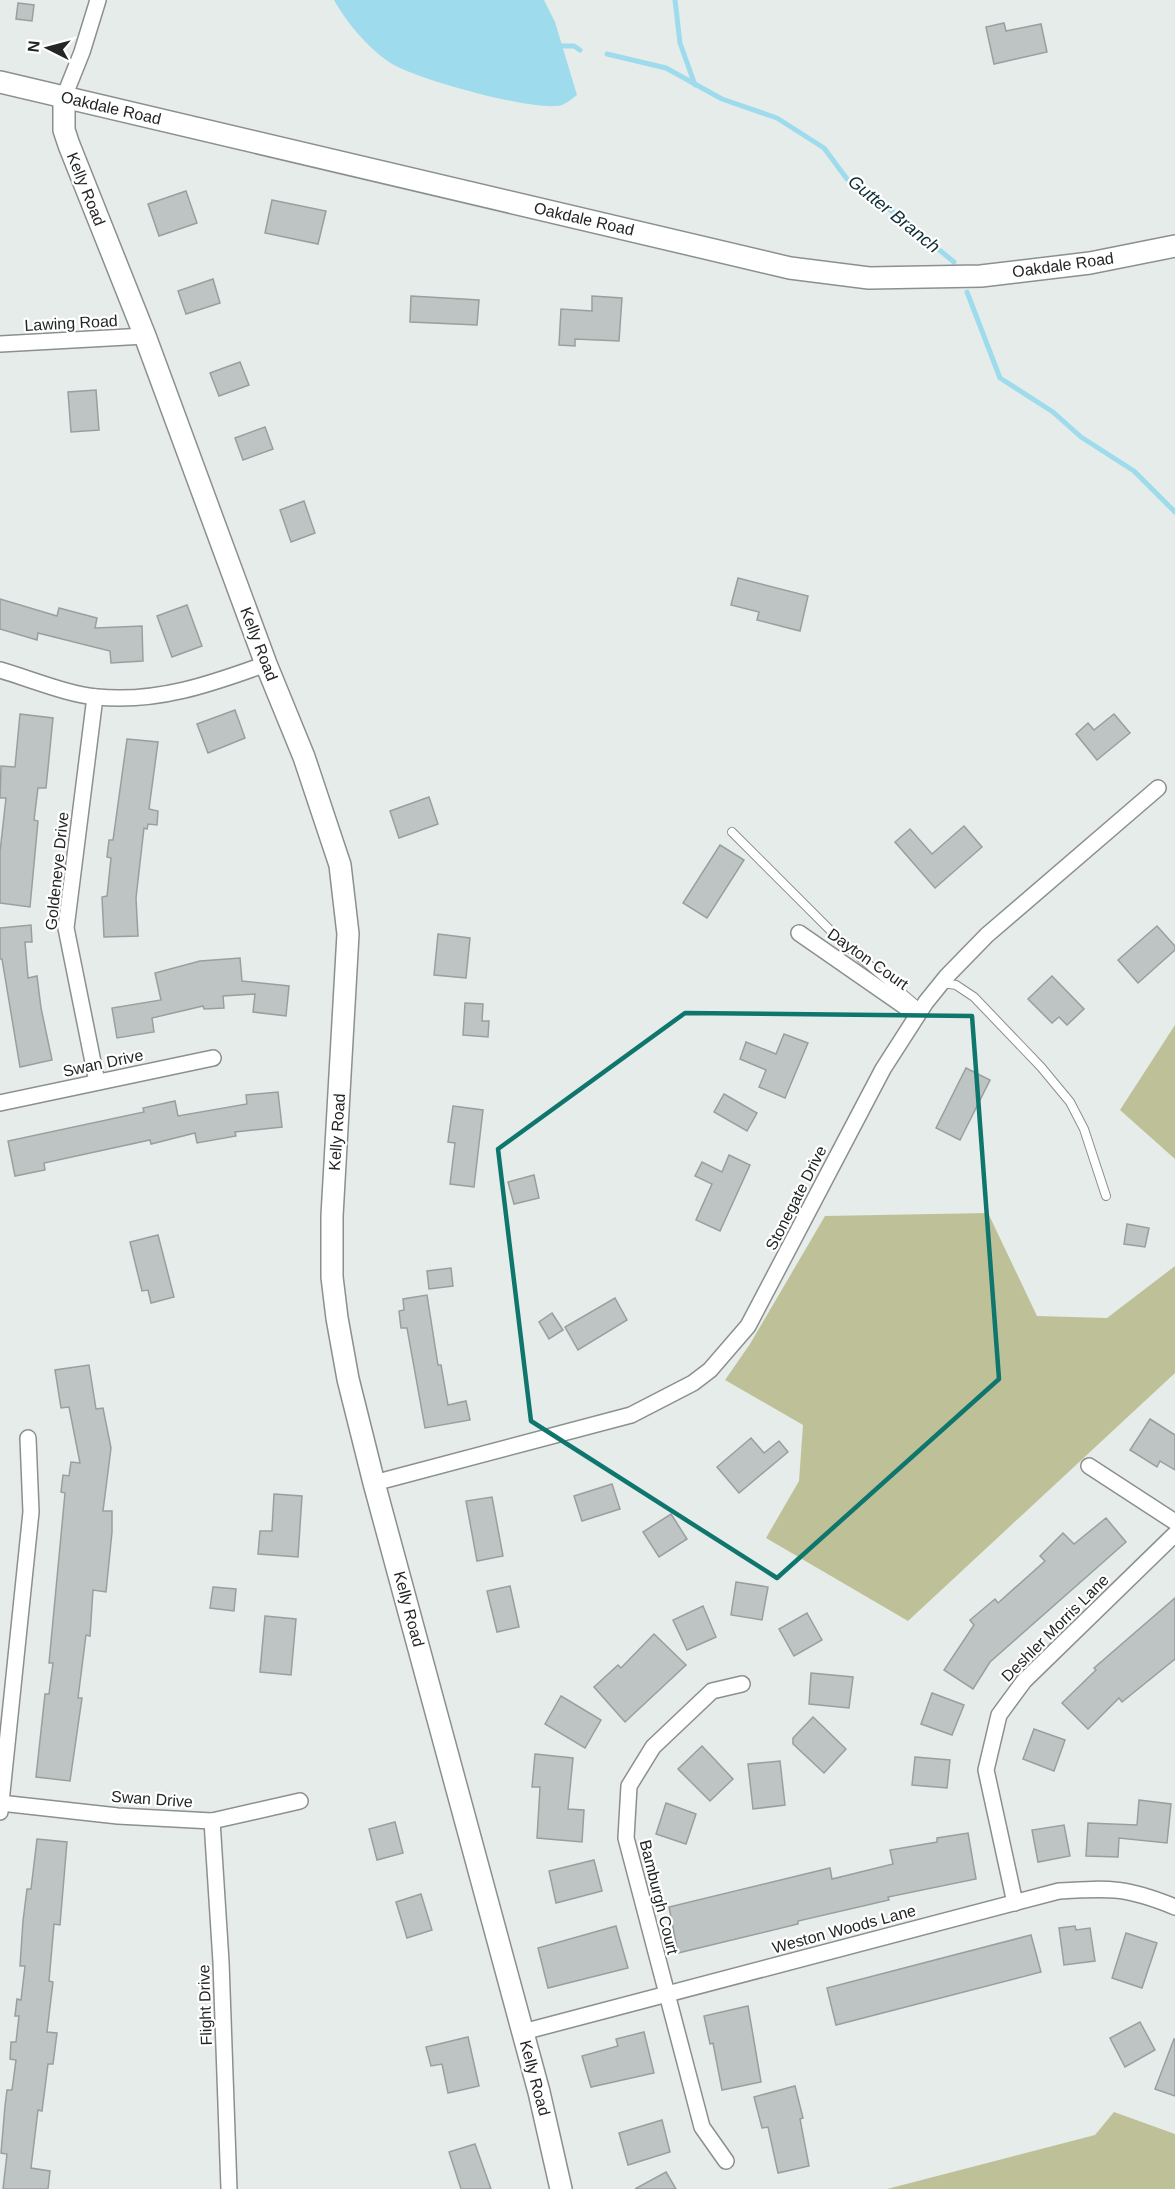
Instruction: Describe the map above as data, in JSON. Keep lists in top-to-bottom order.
{
  "streets": {
    "street": [
      "Oakdale Road",
      "Kelly Road",
      "Lawing Road",
      "Goldeneye Drive",
      "Dayton Court",
      "Swan Drive",
      "Stonegate Drive",
      "Deshler Morris Lane",
      "Bamburgh Court",
      "Weston Woods Lane",
      "Flight Drive"
    ]
  },
  "crossings": [
    ["Oakdale Road", "Kelly Road"],
    ["Kelly Road", "Lawing Road"],
    ["Kelly Road", "Stonegate Drive"],
    ["Kelly Road", "Weston Woods Lane"],
    ["Goldeneye Drive", "Swan Drive"],
    ["Dayton Court", "Stonegate Drive"],
    ["Swan Drive", "Flight Drive"],
    ["Deshler Morris Lane", "Weston Woods Lane"],
    ["Bamburgh Court", "Weston Woods Lane"]
  ],
  "water": ["Gutter Branch"],
  "north": "left"
}
